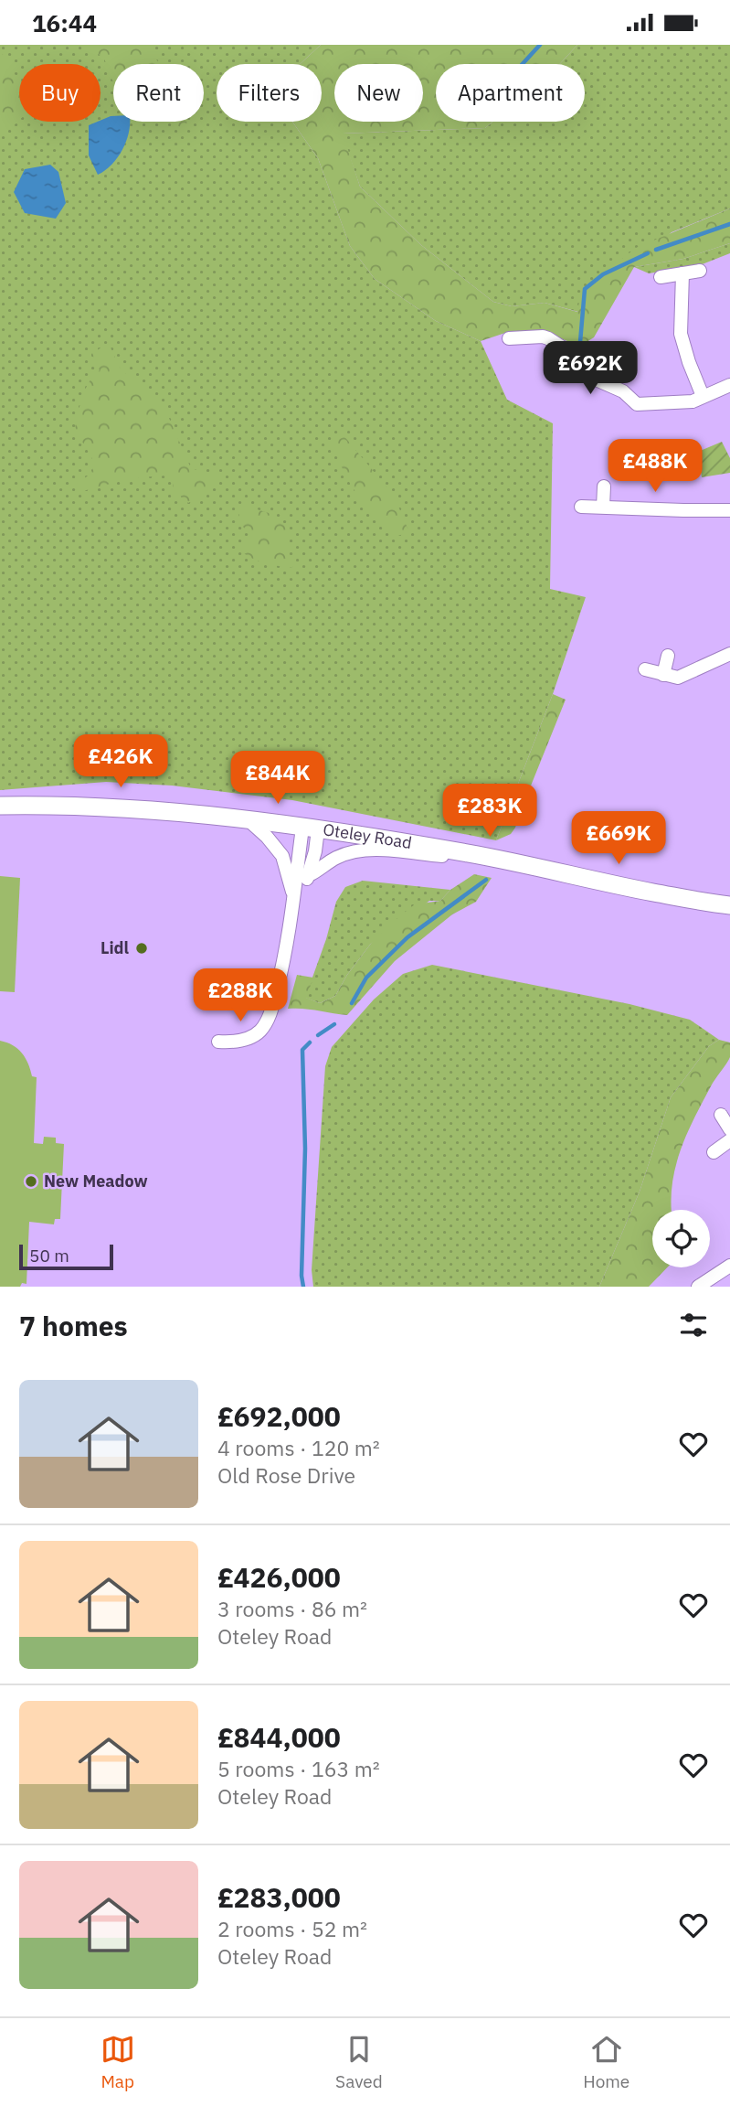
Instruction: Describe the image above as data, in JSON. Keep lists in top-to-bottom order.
{
  "streets": {
    "main road": ["Oteley Road"]
  },
  "places": ["Lidl", "New Meadow"],
  "scale_bar": "50 m",
  "page": {
    "status": "16:44",
    "chip": [
      "Buy",
      "Rent",
      "Filters",
      "New",
      "Apartment"
    ],
    "price": [
      "£692K",
      "£488K",
      "£426K",
      "£844K",
      "£283K",
      "£669K",
      "£288K"
    ],
    "scale": "50 m",
    "heading": "7 homes",
    "list": [
      {
        "name": "£692,000",
        "note": "4 rooms · 120 m² · Old Rose Drive"
      },
      {
        "name": "£426,000",
        "note": "3 rooms · 86 m² · Oteley Road"
      },
      {
        "name": "£844,000",
        "note": "5 rooms · 163 m² · Oteley Road"
      },
      {
        "name": "£283,000",
        "note": "2 rooms · 52 m² · Oteley Road"
      }
    ],
    "tabs": ["Map", "Saved", "Home"]
  }
}
